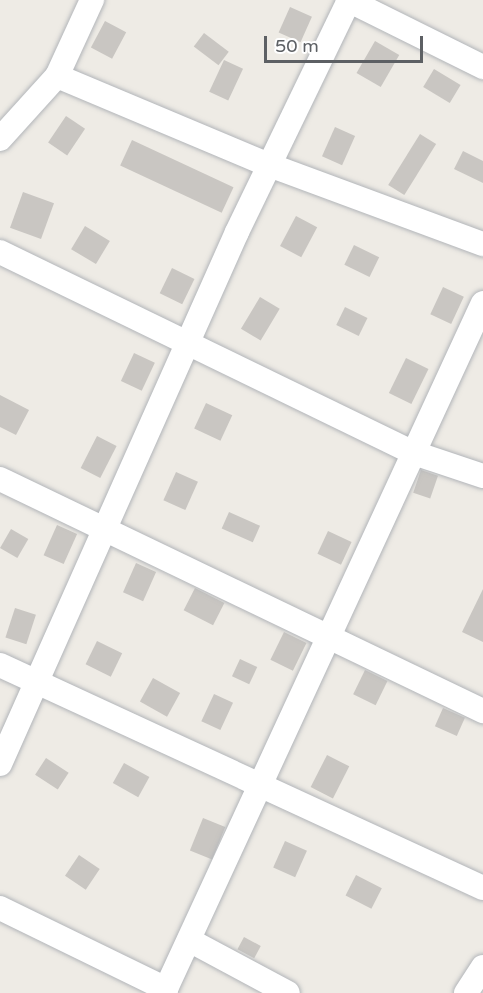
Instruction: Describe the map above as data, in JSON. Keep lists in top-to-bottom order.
{
  "scale_bar": "50 m"
}
